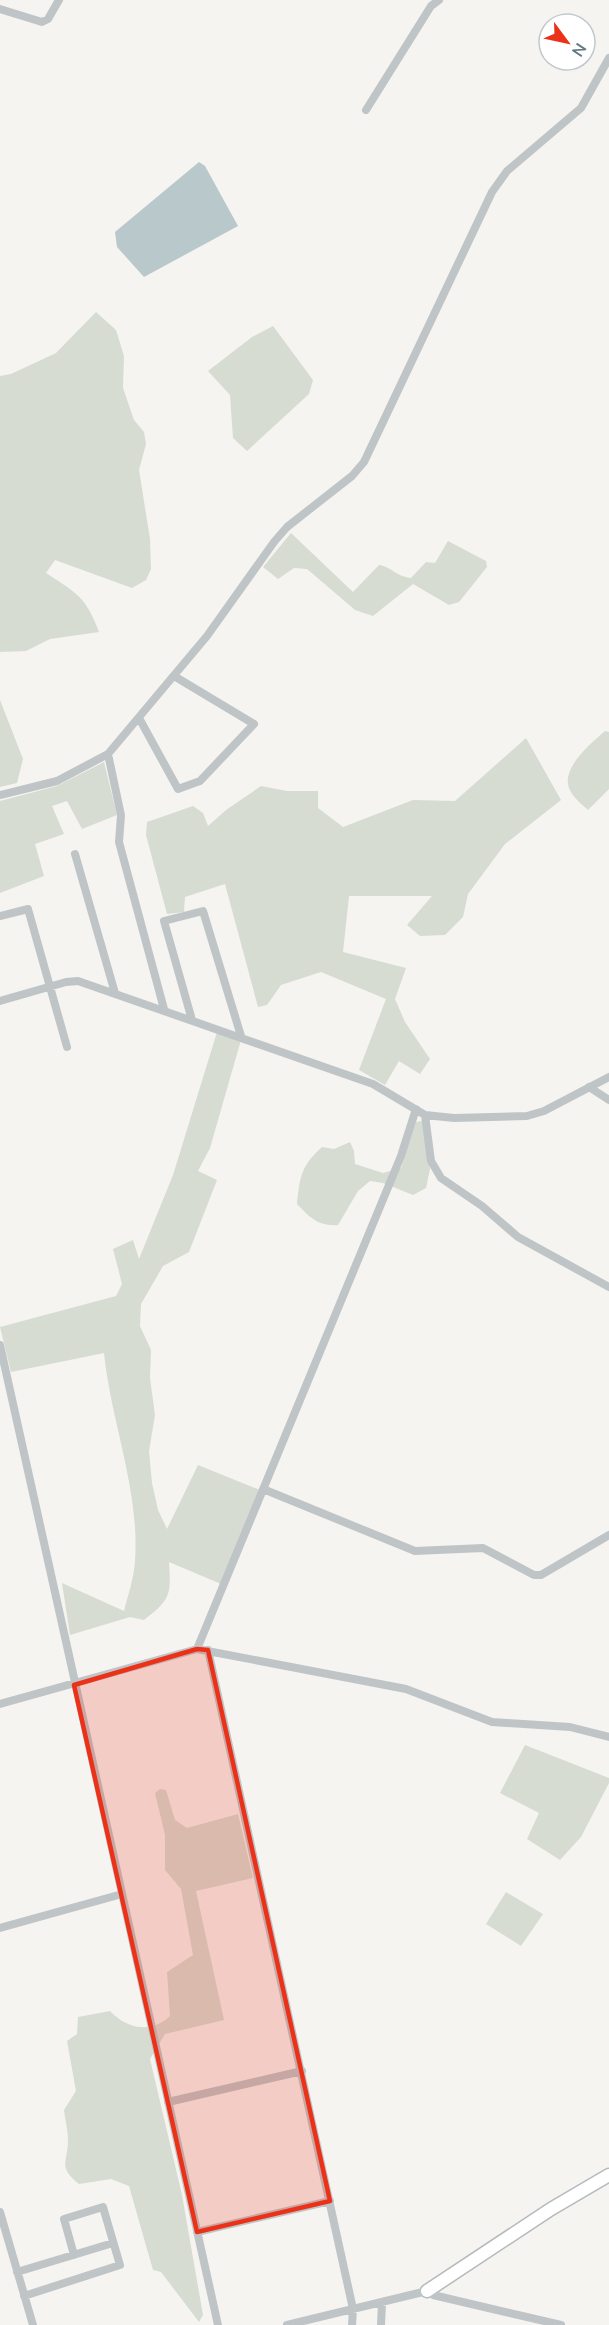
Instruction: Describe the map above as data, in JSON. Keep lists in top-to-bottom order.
{
  "north": "bottom right"
}
